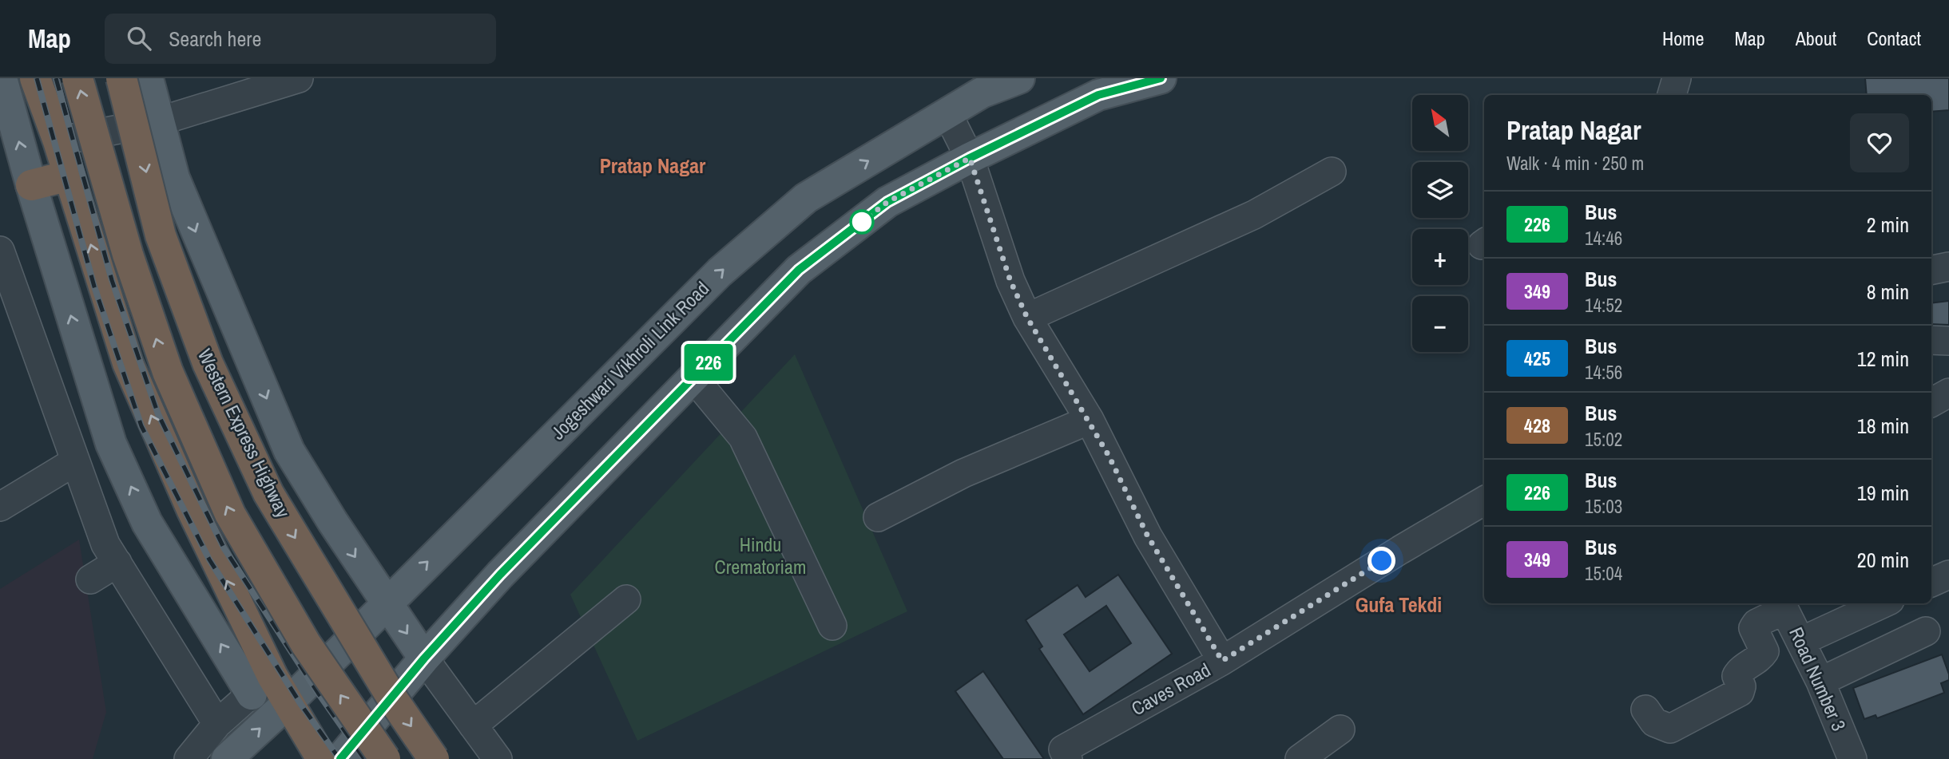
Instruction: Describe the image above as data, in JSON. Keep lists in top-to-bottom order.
{
  "streets": {
    "highway": ["Western Express Highway"],
    "main road": ["Jogeshwari Vikhroli Link Road"],
    "street": ["Road Number 3", "Caves Road"]
  },
  "districts": ["Pratap Nagar", "Gufa Tekdi"],
  "parks": ["Hindu Crematoriam"],
  "lines": ["bus line 226"],
  "north": "top left",
  "page": {
    "header": "Map",
    "search": "Search here",
    "nav": [
      "Home",
      "Map",
      "About",
      "Contact"
    ],
    "on_map": "226",
    "map_buttons": ["+", "−"],
    "heading": ["Pratap Nagar", "Walk · 4 min · 250 m"],
    "list": [
      {
        "mark": "226",
        "name": "Bus",
        "note": "14:46",
        "value": "2 min"
      },
      {
        "mark": "349",
        "name": "Bus",
        "note": "14:52",
        "value": "8 min"
      },
      {
        "mark": "425",
        "name": "Bus",
        "note": "14:56",
        "value": "12 min"
      },
      {
        "mark": "428",
        "name": "Bus",
        "note": "15:02",
        "value": "18 min"
      },
      {
        "mark": "226",
        "name": "Bus",
        "note": "15:03",
        "value": "19 min"
      },
      {
        "mark": "349",
        "name": "Bus",
        "note": "15:04",
        "value": "20 min"
      }
    ]
  }
}
